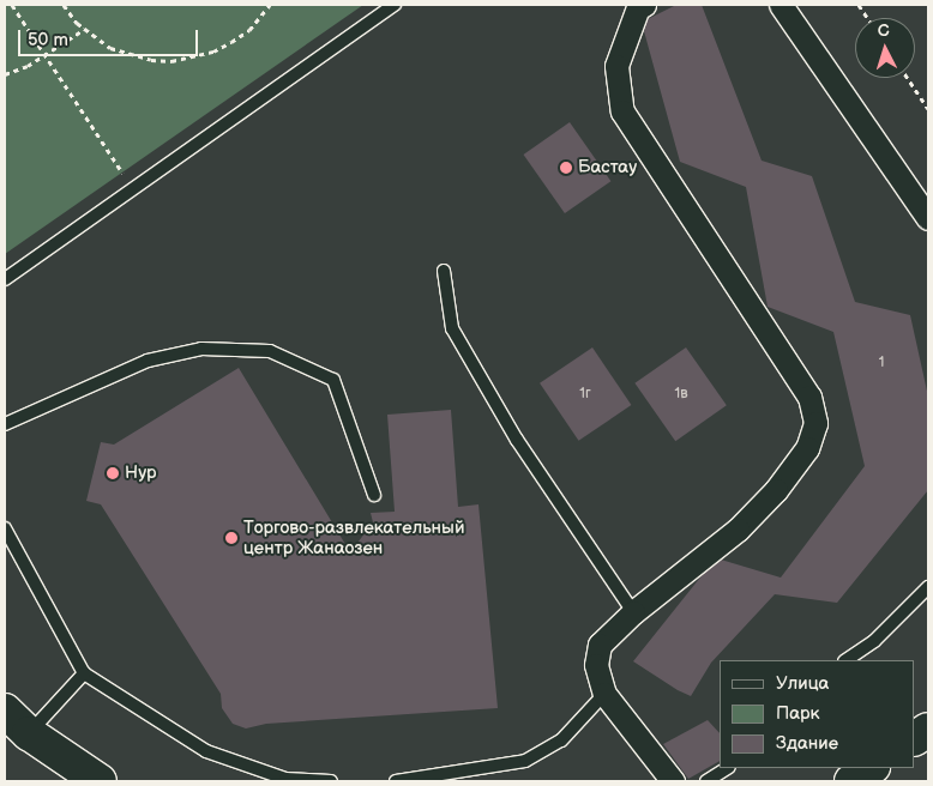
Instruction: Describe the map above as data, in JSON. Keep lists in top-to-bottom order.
{
  "places": ["Бастау", "Нур", "Торгово-развлекательный центр Жанаозен"],
  "house_numbers": ["1", "1г", "1в"],
  "legend": ["Улица", "Парк", "Здание"],
  "scale_bar": "50 m",
  "north": "top"
}
